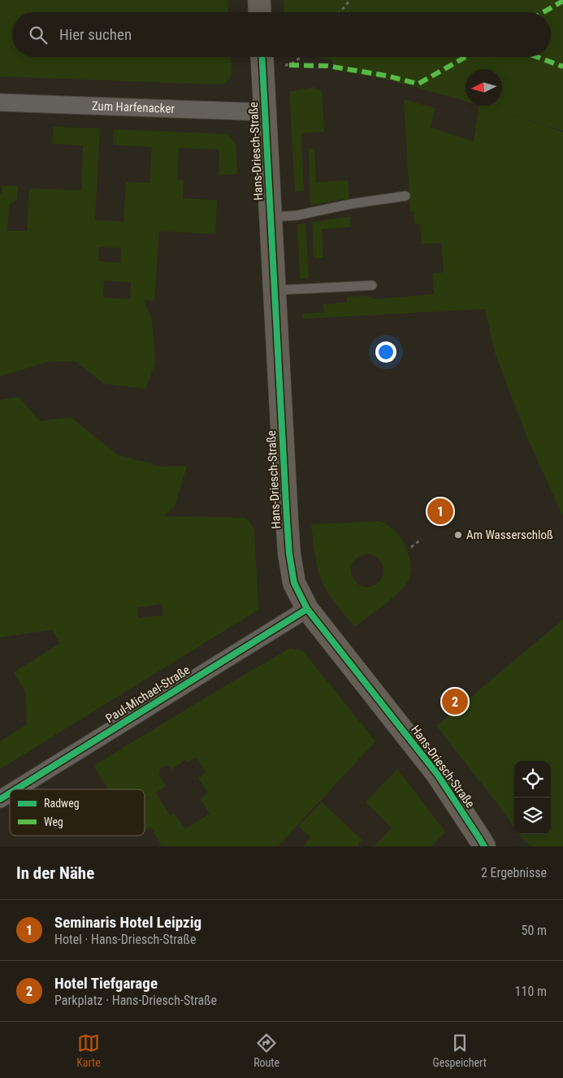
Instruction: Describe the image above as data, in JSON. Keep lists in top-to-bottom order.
{
  "streets": {
    "main road": ["Hans-Driesch-Straße"],
    "street": ["Zum Harfenacker", "Paul-Michael-Straße"]
  },
  "crossings": [
    ["Zum Harfenacker", "Hans-Driesch-Straße"],
    ["Hans-Driesch-Straße", "Paul-Michael-Straße"]
  ],
  "places": ["Am Wasserschloß"],
  "legend": ["Radweg", "Weg"],
  "north": "left",
  "page": {
    "search": "Hier suchen",
    "pins": ["1", "2"],
    "heading": ["In der Nähe", "2 Ergebnisse"],
    "list": [
      {
        "mark": "1",
        "name": "Seminaris Hotel Leipzig",
        "note": "Hotel · Hans-Driesch-Straße",
        "value": "50 m"
      },
      {
        "mark": "2",
        "name": "Hotel Tiefgarage",
        "note": "Parkplatz · Hans-Driesch-Straße",
        "value": "110 m"
      }
    ],
    "nav": ["Karte", "Route", "Gespeichert"]
  }
}
